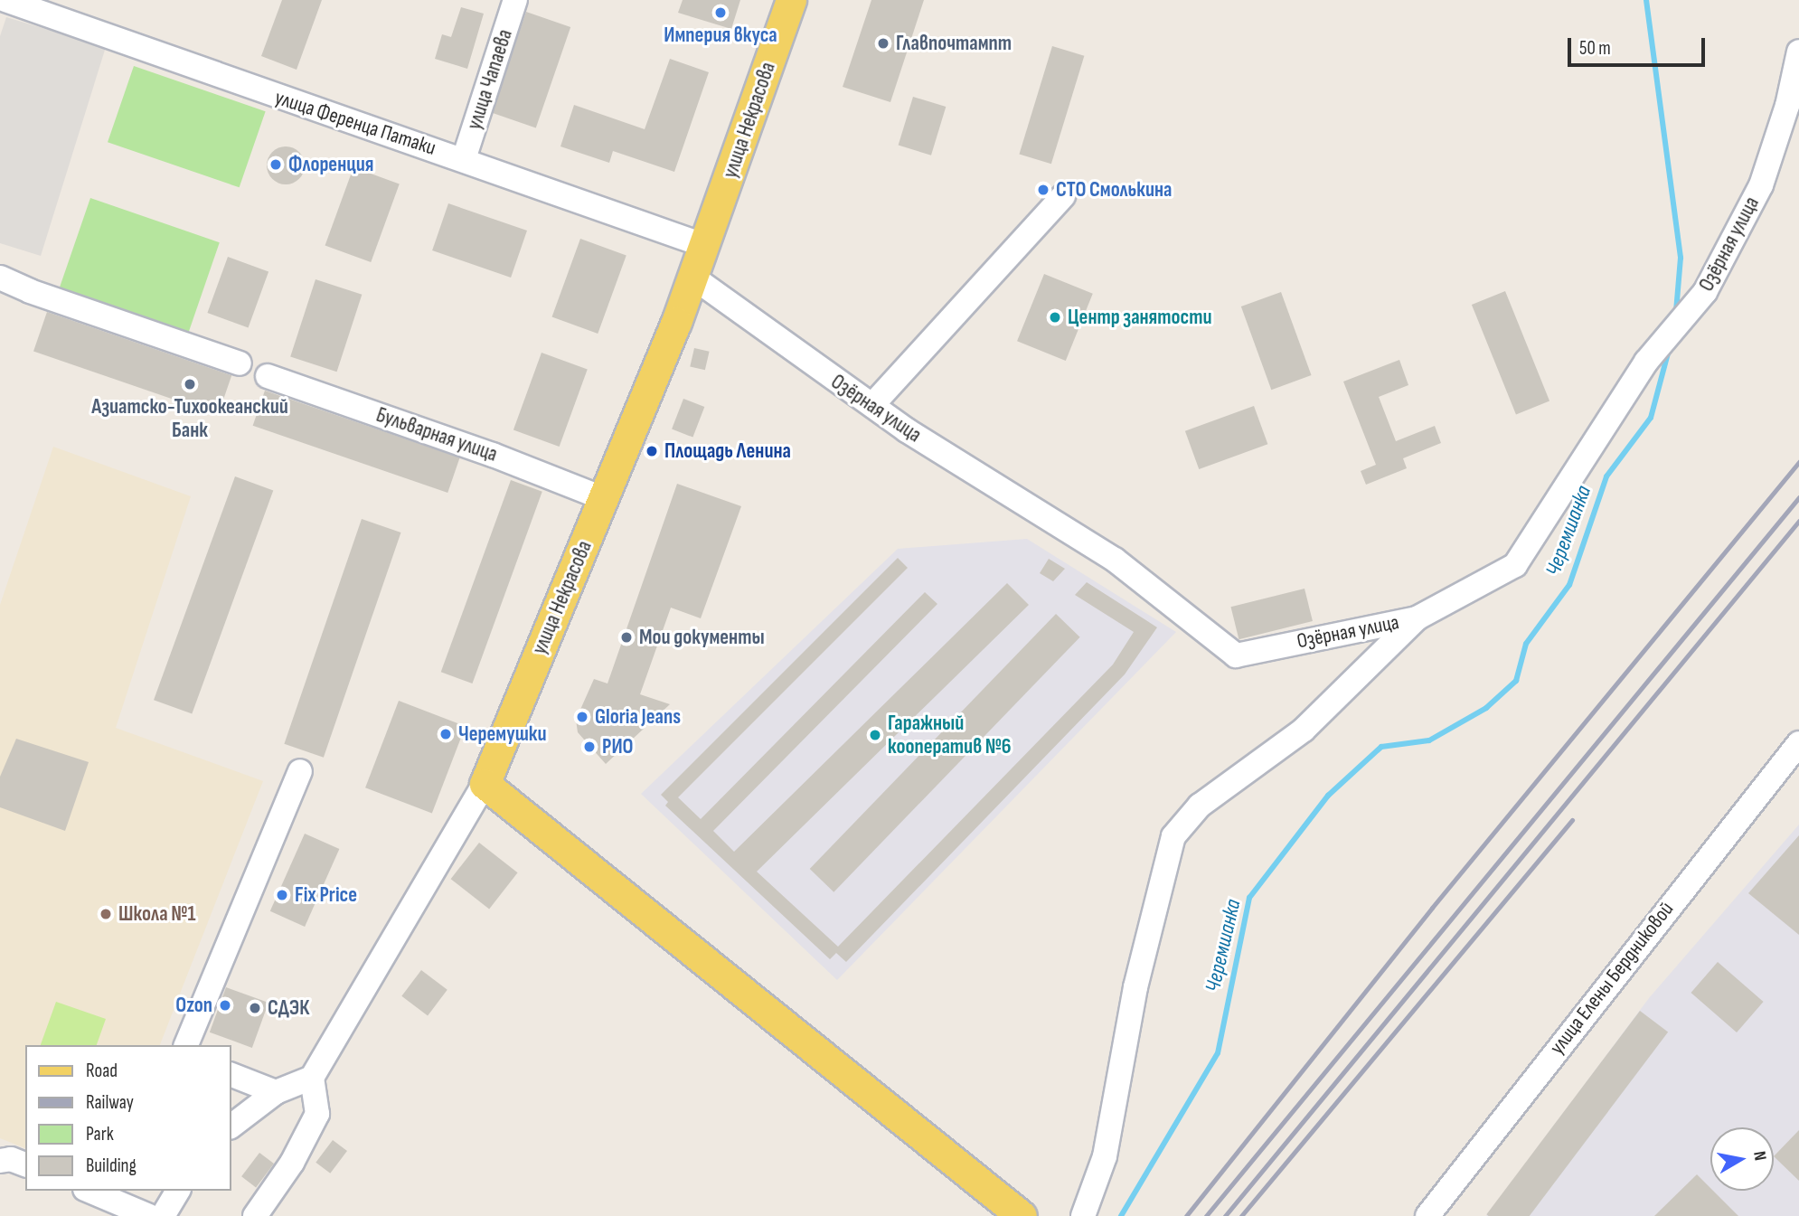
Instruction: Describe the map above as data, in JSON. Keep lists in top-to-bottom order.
{
  "streets": {
    "main road": ["улица Некрасова"],
    "street": [
      "улица Чапаева",
      "улица Ференца Патаки",
      "Озёрная улица",
      "Бульварная улица",
      "улица Елены Бердниковой"
    ]
  },
  "crossings": [
    ["улица Чапаева", "улица Ференца Патаки"],
    ["улица Некрасова", "улица Ференца Патаки"],
    ["улица Некрасова", "Озёрная улица"],
    ["улица Некрасова", "Бульварная улица"]
  ],
  "water": ["Черемшанка"],
  "places": [
    "Империя вкуса",
    "Главпочтампт",
    "Флоренция",
    "СТО Смолькина",
    "Центр занятости",
    "Азиатско-Тихоокеанский Банк",
    "Площадь Ленина",
    "Мои документы",
    "Gloria Jeans",
    "Черемушки",
    "Гаражный кооператив №6",
    "РИО",
    "Fix Price",
    "Школа №1",
    "Ozon",
    "СДЭК"
  ],
  "legend": [
    "Road",
    "Railway",
    "Park",
    "Building"
  ],
  "scale_bar": "50 m",
  "north": "right"
}
